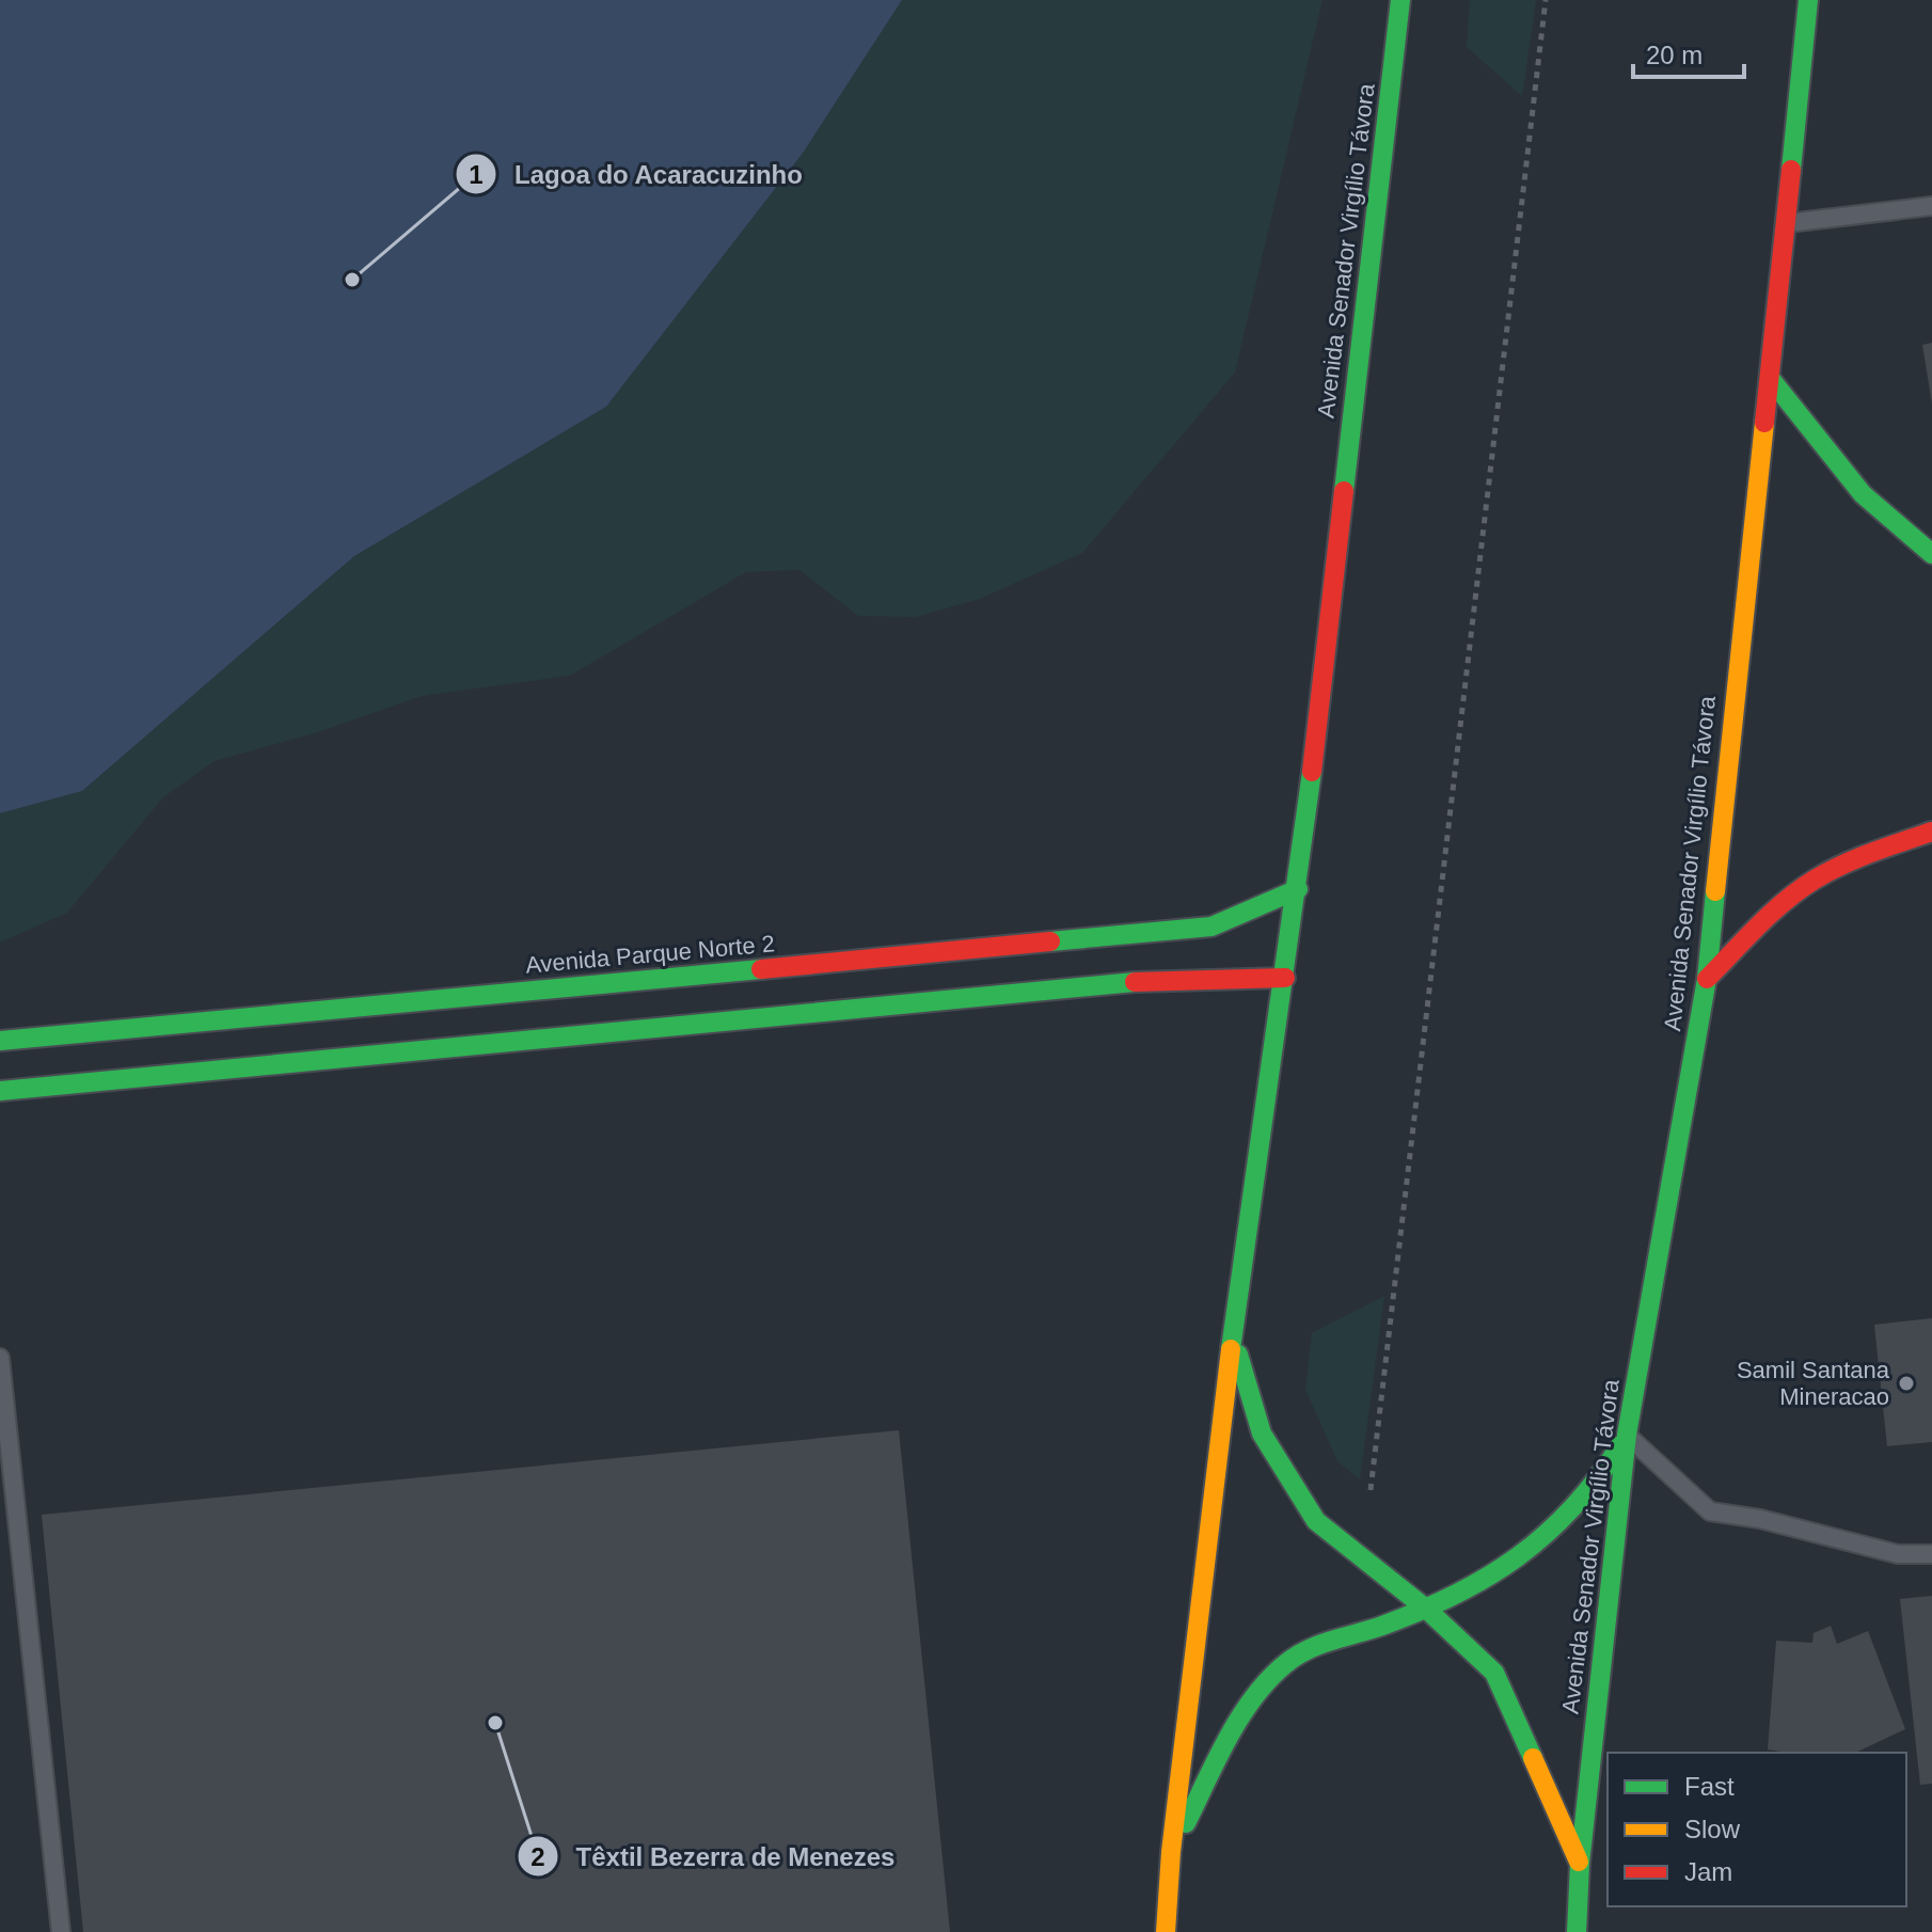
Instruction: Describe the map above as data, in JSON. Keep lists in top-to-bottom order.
{
  "streets": {
    "main road": ["Avenida Senador Virgílio Távora", "Avenida Parque Norte 2"]
  },
  "crossings": [
    ["Avenida Senador Virgílio Távora", "Avenida Parque Norte 2"]
  ],
  "places": ["Lagoa do Acaracuzinho", "Samil Santana Mineracao", "Têxtil Bezerra de Menezes"],
  "legend": ["Fast", "Slow", "Jam"],
  "scale_bar": "20 m"
}
